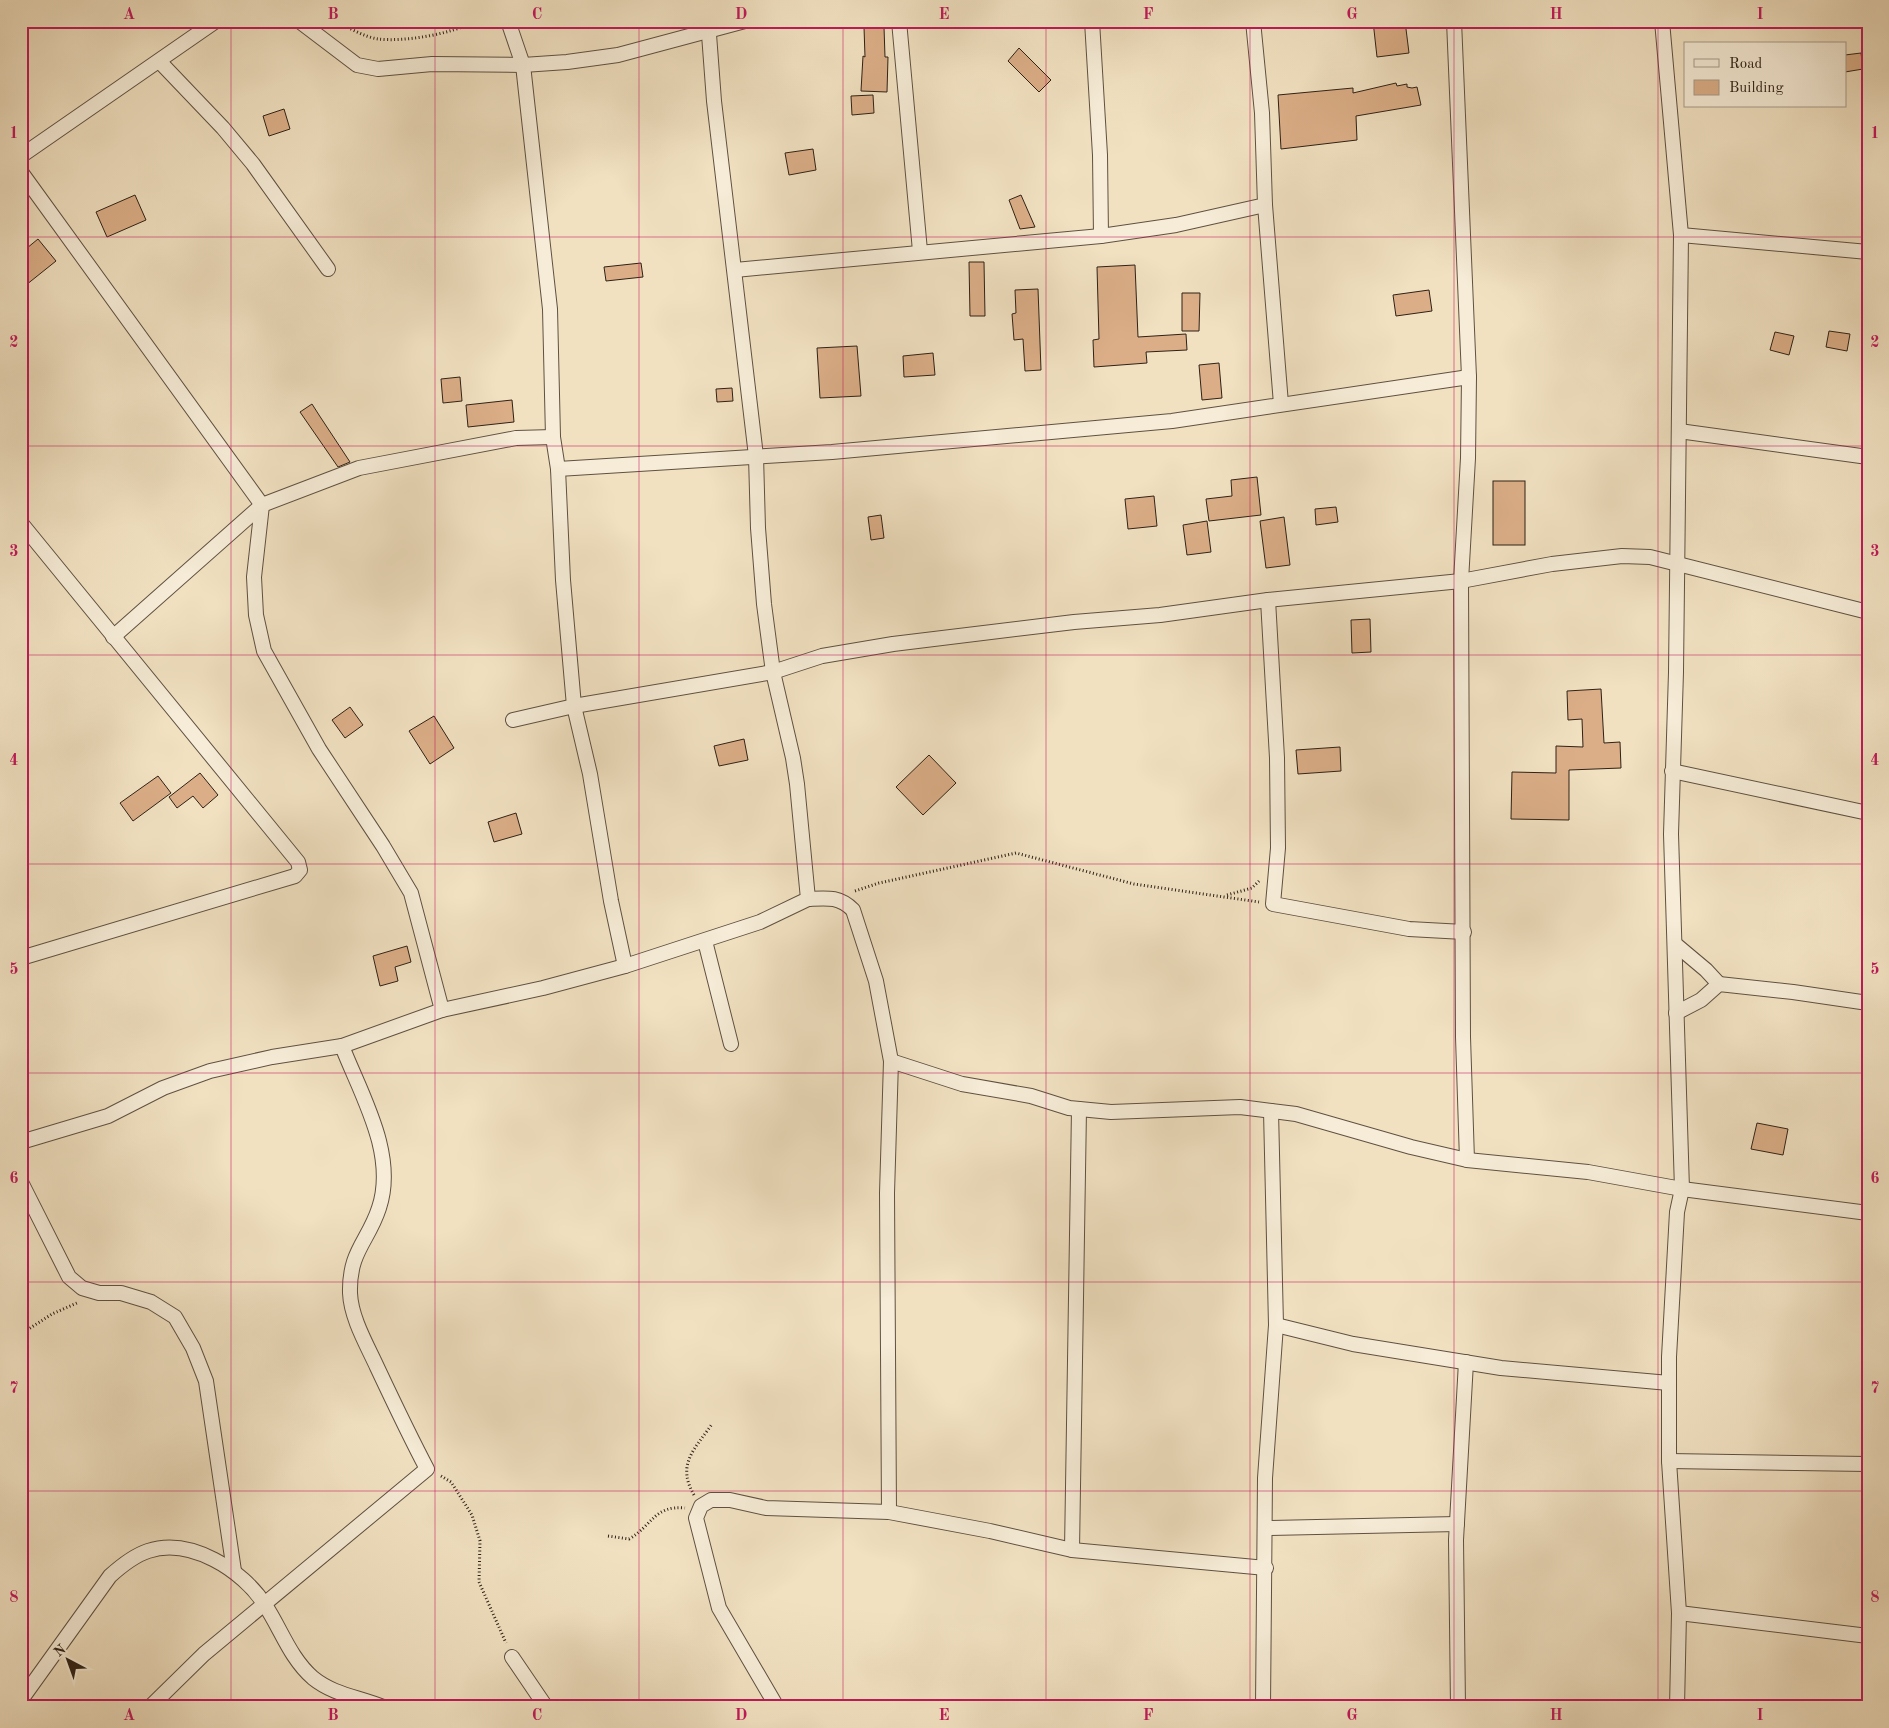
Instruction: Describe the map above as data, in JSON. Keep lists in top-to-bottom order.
{
  "legend": ["Road", "Building"],
  "north": "top left",
  "grid": {
    "columns": [
      "A",
      "B",
      "C",
      "D",
      "E",
      "F",
      "G",
      "H",
      "I"
    ],
    "rows": [
      "1",
      "2",
      "3",
      "4",
      "5",
      "6",
      "7",
      "8"
    ]
  }
}
